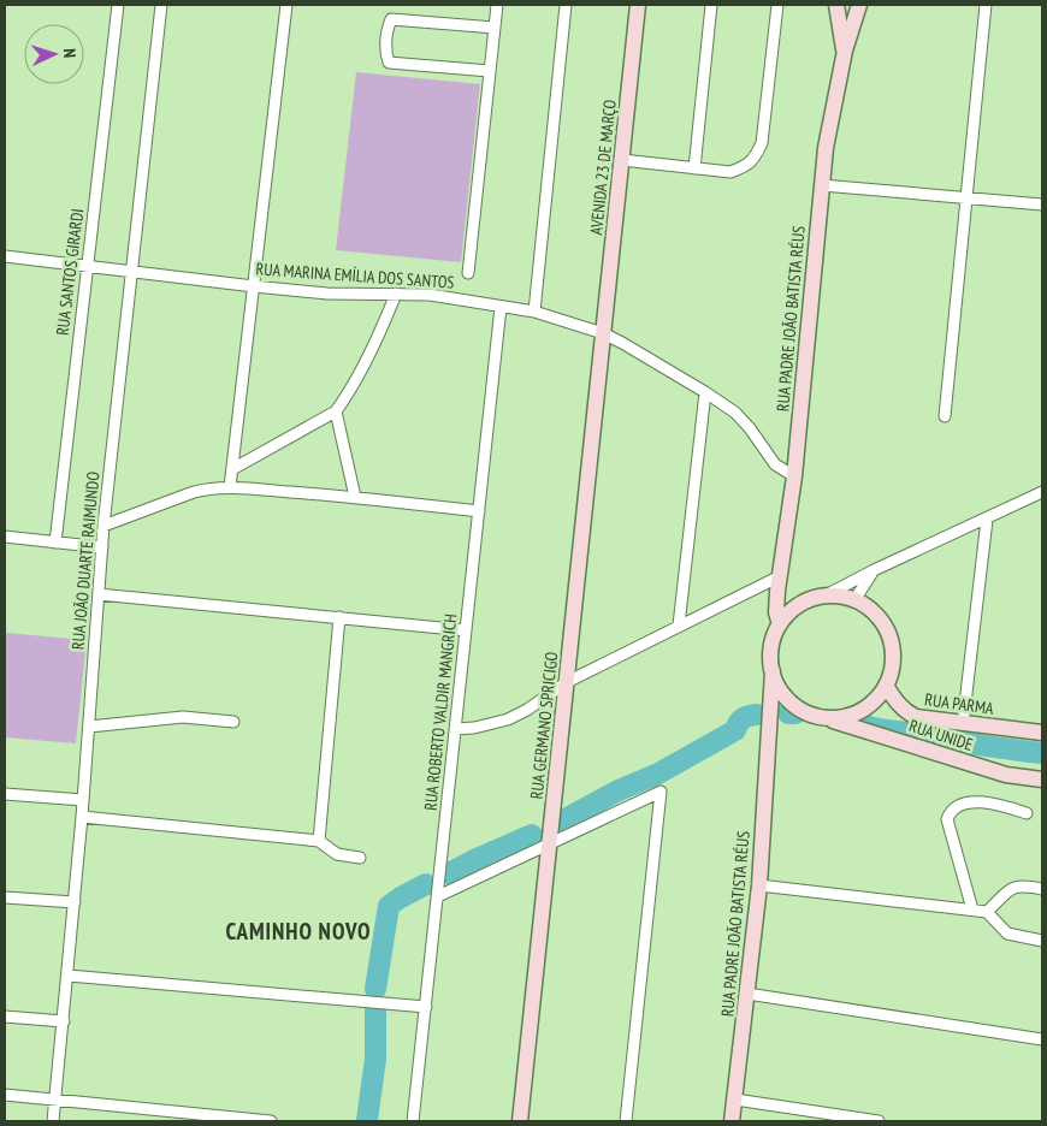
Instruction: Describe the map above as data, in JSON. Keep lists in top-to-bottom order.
{
  "streets": {
    "main road": [
      "AVENIDA 23 DE MARÇO",
      "RUA PADRE JOÃO BATISTA RÉUS",
      "RUA PARMA",
      "RUA GERMANO SPRICIGO",
      "RUA UNIDE"
    ],
    "street": [
      "RUA SANTOS GIRARDI",
      "RUA MARINA EMÍLIA DOS SANTOS",
      "RUA JOÃO DUARTE RAIMUNDO",
      "RUA ROBERTO VALDIR MANGRICH"
    ]
  },
  "crossings": [
    ["AVENIDA 23 DE MARÇO", "RUA MARINA EMÍLIA DOS SANTOS"],
    ["AVENIDA 23 DE MARÇO", "RUA GERMANO SPRICIGO"],
    ["RUA SANTOS GIRARDI", "RUA MARINA EMÍLIA DOS SANTOS"],
    ["RUA MARINA EMÍLIA DOS SANTOS", "RUA PADRE JOÃO BATISTA RÉUS"],
    ["RUA MARINA EMÍLIA DOS SANTOS", "RUA JOÃO DUARTE RAIMUNDO"],
    ["RUA MARINA EMÍLIA DOS SANTOS", "RUA ROBERTO VALDIR MANGRICH"],
    ["RUA MARINA EMÍLIA DOS SANTOS", "RUA GERMANO SPRICIGO"],
    ["RUA PADRE JOÃO BATISTA RÉUS", "RUA PARMA"],
    ["RUA PADRE JOÃO BATISTA RÉUS", "RUA UNIDE"],
    ["RUA PARMA", "RUA UNIDE"]
  ],
  "districts": ["CAMINHO NOVO"],
  "north": "right"
}
